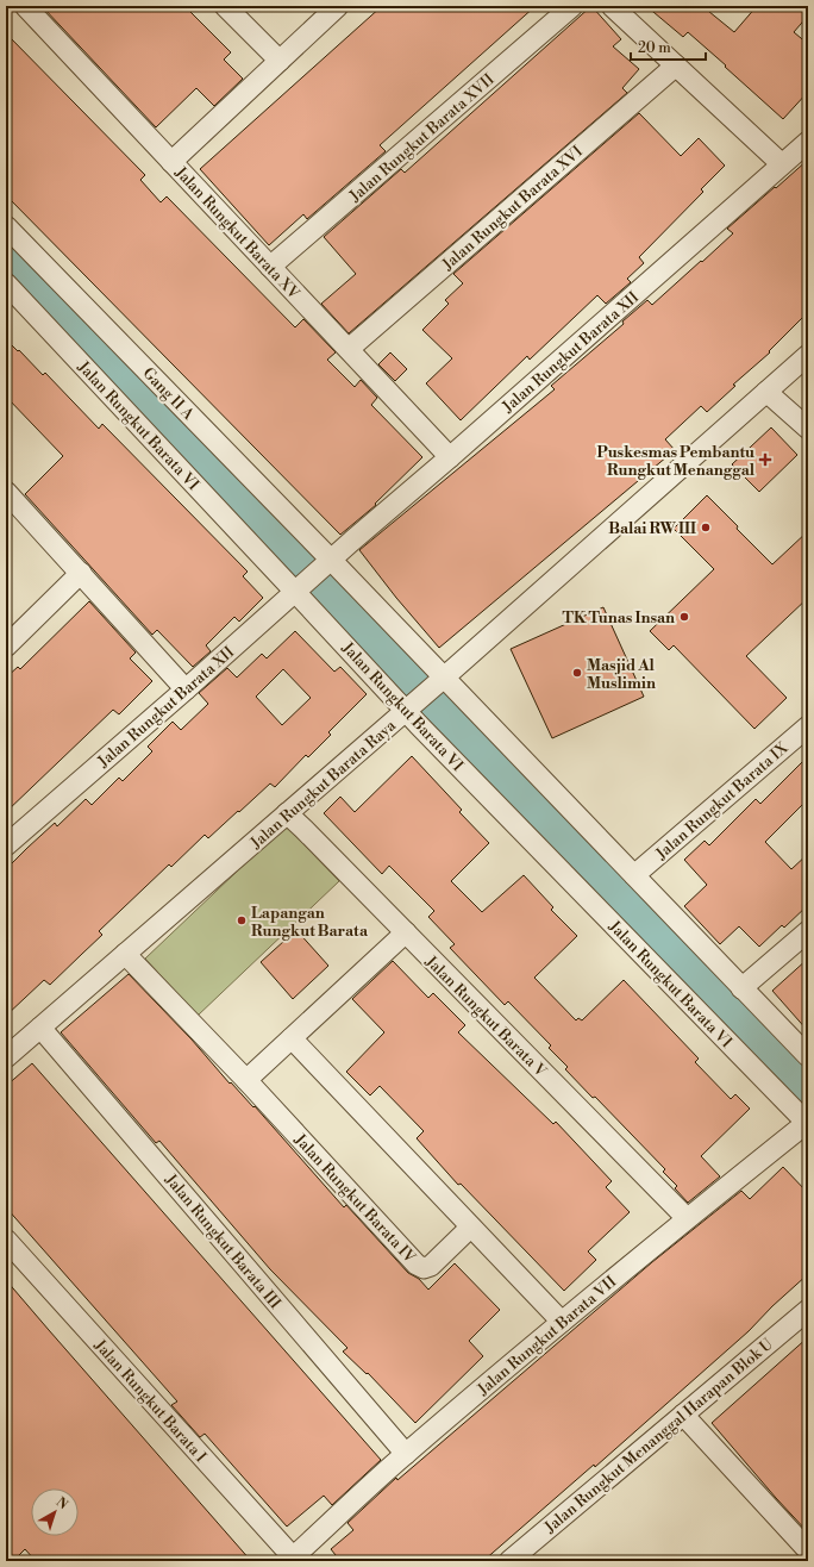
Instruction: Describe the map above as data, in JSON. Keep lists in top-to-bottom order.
{
  "streets": {
    "street": [
      "Jalan Rungkut Barata XVII",
      "Jalan Rungkut Barata XVI",
      "Jalan Rungkut Barata XV",
      "Jalan Rungkut Barata XII",
      "Gang II A",
      "Jalan Rungkut Barata VI",
      "Jalan Rungkut Barata Raya",
      "Jalan Rungkut Barata IX",
      "Jalan Rungkut Barata V",
      "Jalan Rungkut Barata IV",
      "Jalan Rungkut Barata III",
      "Jalan Rungkut Barata VII",
      "Jalan Rungkut Barata I",
      "Jalan Rungkut Menanggal Harapan Blok U"
    ]
  },
  "crossings": [
    ["Jalan Rungkut Barata XVII", "Jalan Rungkut Barata XV"],
    ["Jalan Rungkut Barata XVI", "Jalan Rungkut Barata XV"],
    ["Jalan Rungkut Barata XV", "Jalan Rungkut Barata XII"],
    ["Jalan Rungkut Barata XII", "Gang II A"],
    ["Jalan Rungkut Barata XII", "Jalan Rungkut Barata VI"],
    ["Jalan Rungkut Barata VI", "Jalan Rungkut Barata Raya"],
    ["Jalan Rungkut Barata VI", "Jalan Rungkut Barata VII"],
    ["Jalan Rungkut Barata Raya", "Jalan Rungkut Barata V"],
    ["Jalan Rungkut Barata Raya", "Jalan Rungkut Barata IV"],
    ["Jalan Rungkut Barata Raya", "Jalan Rungkut Barata III"],
    ["Jalan Rungkut Barata V", "Jalan Rungkut Barata VII"],
    ["Jalan Rungkut Barata III", "Jalan Rungkut Barata VII"],
    ["Jalan Rungkut Barata VII", "Jalan Rungkut Barata I"]
  ],
  "places": {
    "health": ["Puskesmas Pembantu Rungkut Menanggal"],
    "other": [
      "Balai RW III",
      "TK Tunas Insan",
      "Masjid Al Muslimin",
      "Lapangan Rungkut Barata"
    ]
  },
  "scale_bar": "20 m",
  "north": "top right"
}
